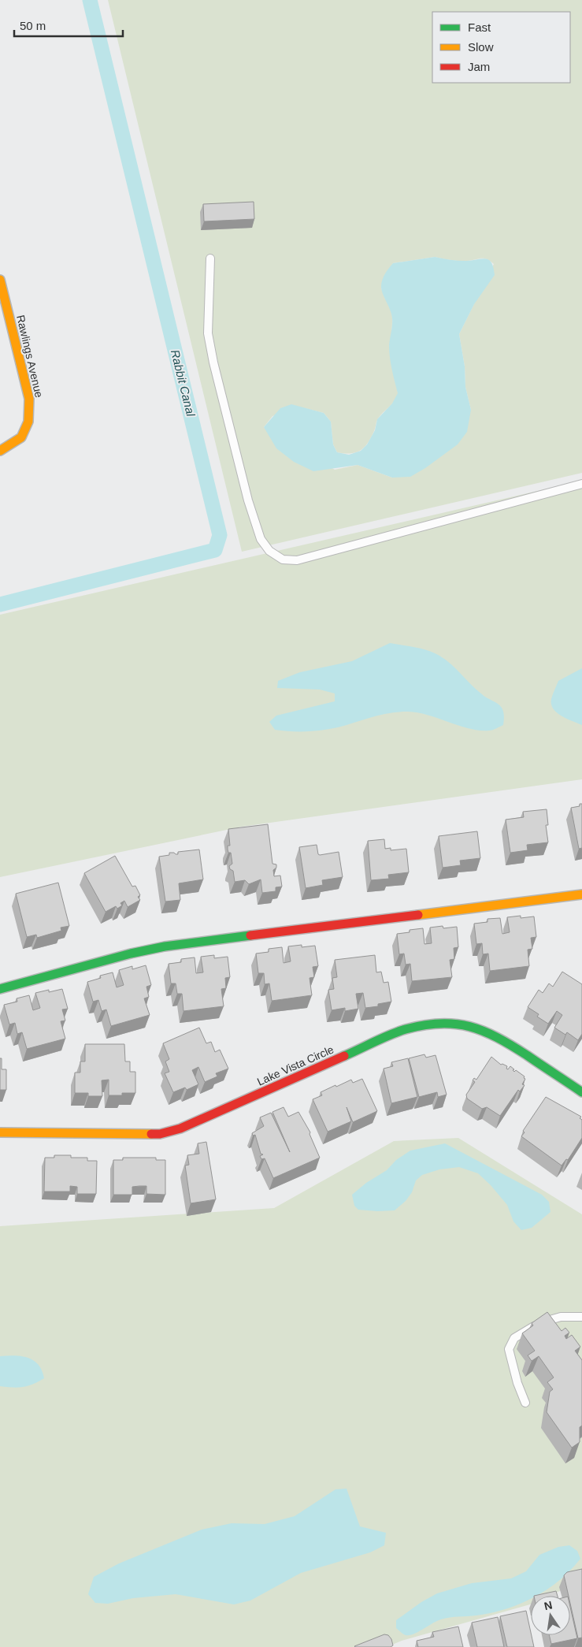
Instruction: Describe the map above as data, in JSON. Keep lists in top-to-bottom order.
{
  "streets": {
    "street": ["Rawlings Avenue", "Lake Vista Circle"]
  },
  "water": ["Rabbit Canal"],
  "legend": ["Fast", "Slow", "Jam"],
  "scale_bar": "50 m",
  "north": "top"
}
